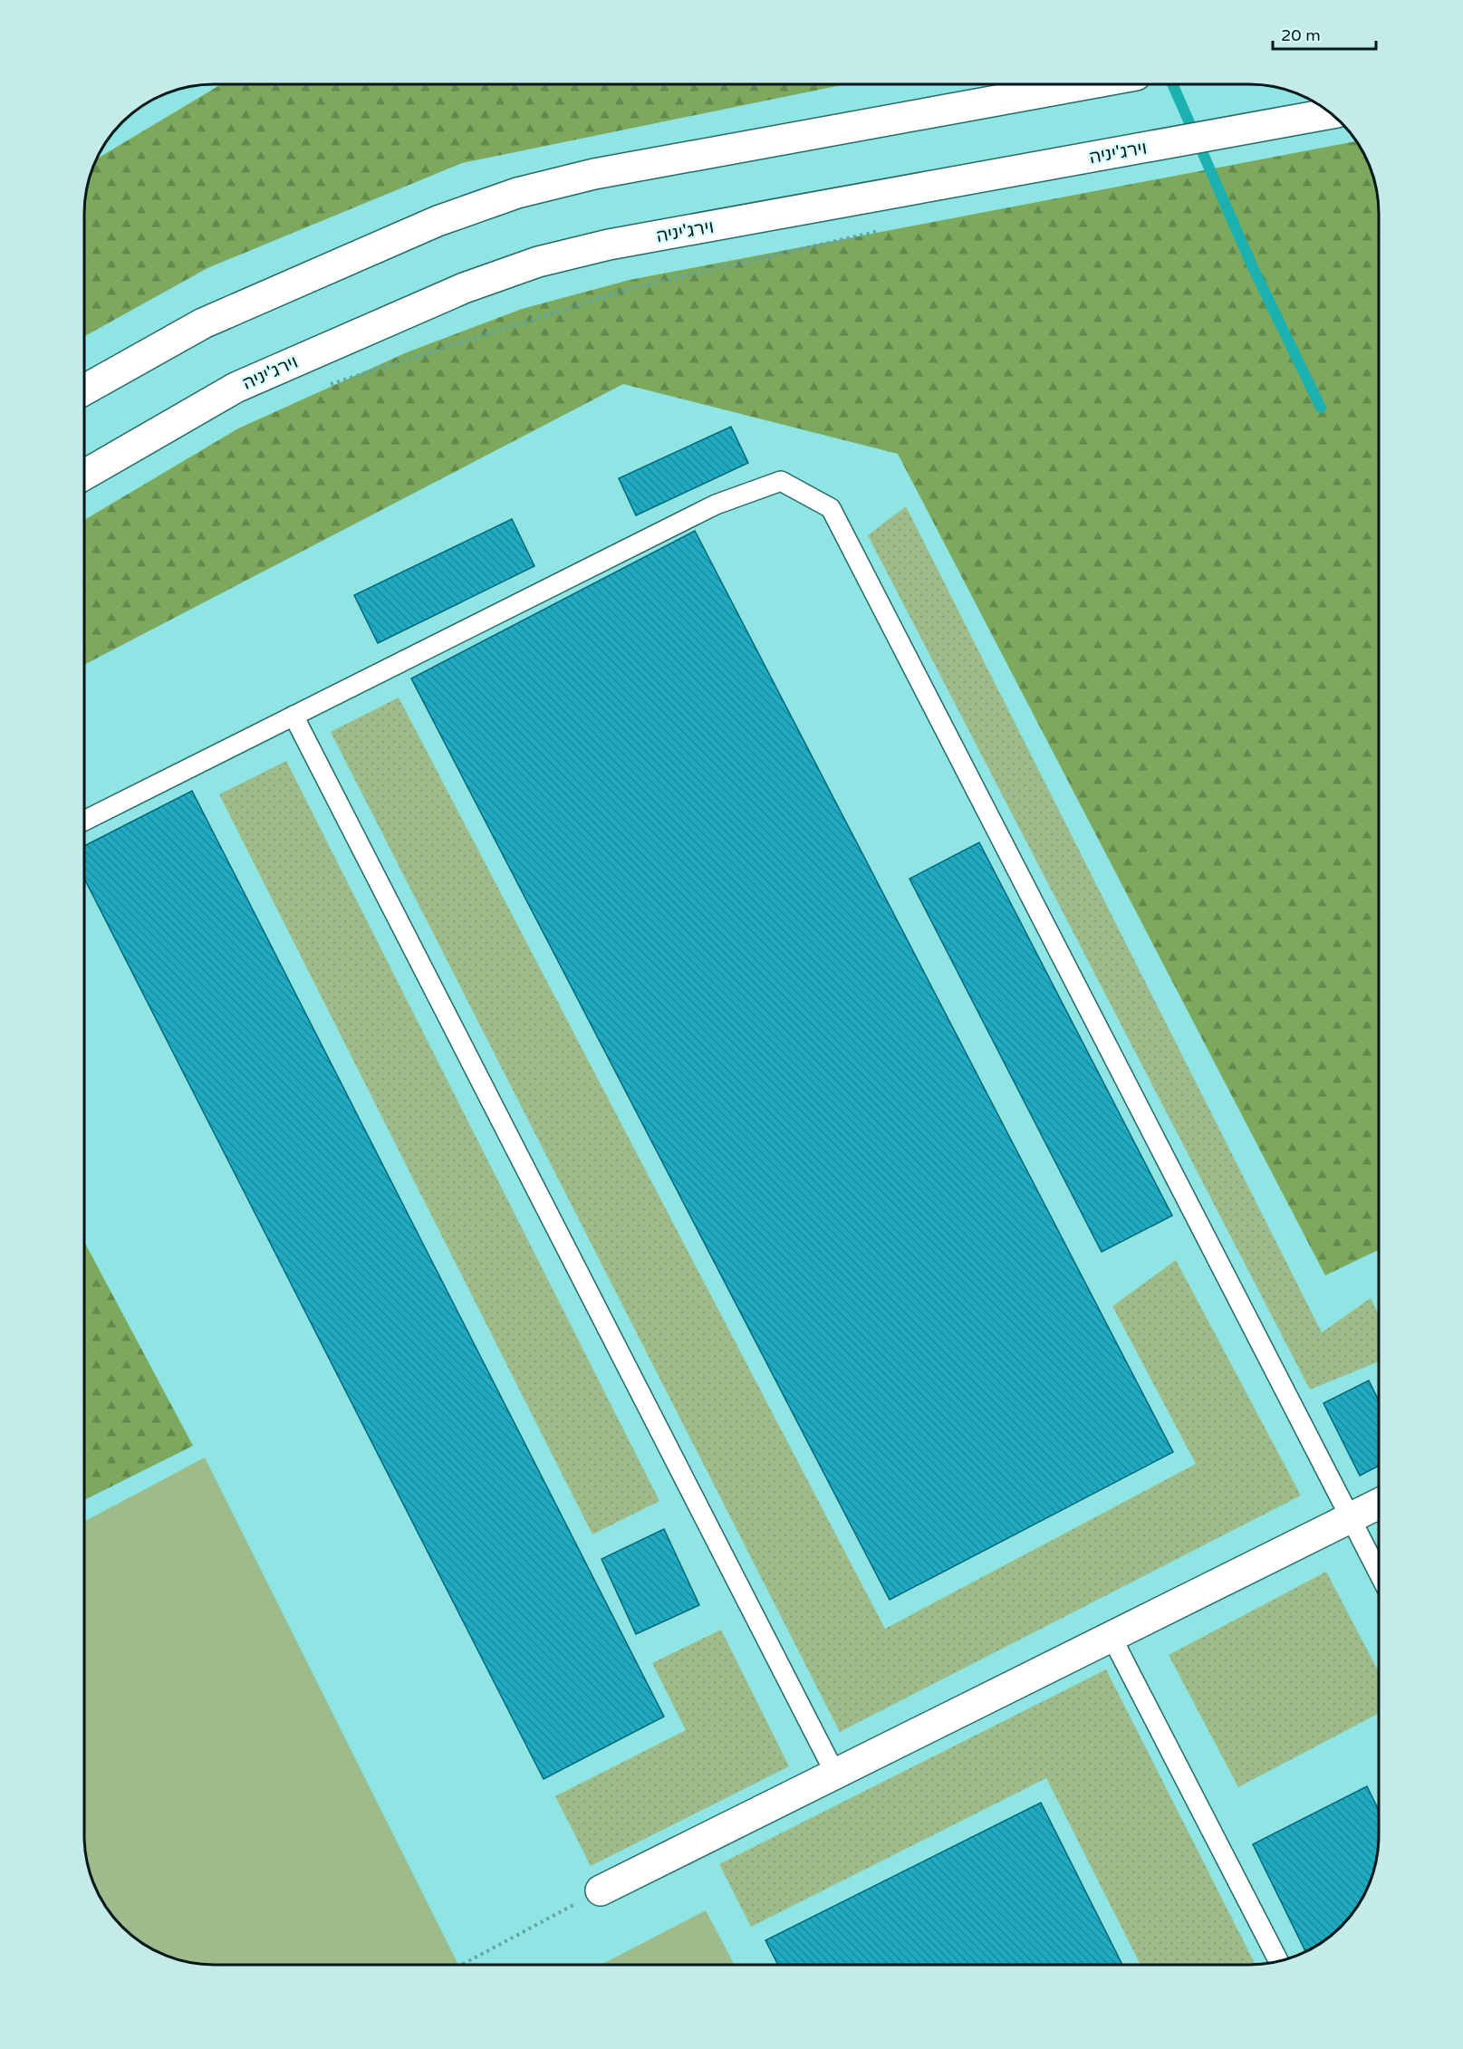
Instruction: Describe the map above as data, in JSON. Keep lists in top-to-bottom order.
{
  "streets": {
    "street": ["וירג'יניה"]
  },
  "scale_bar": "20 m"
}
